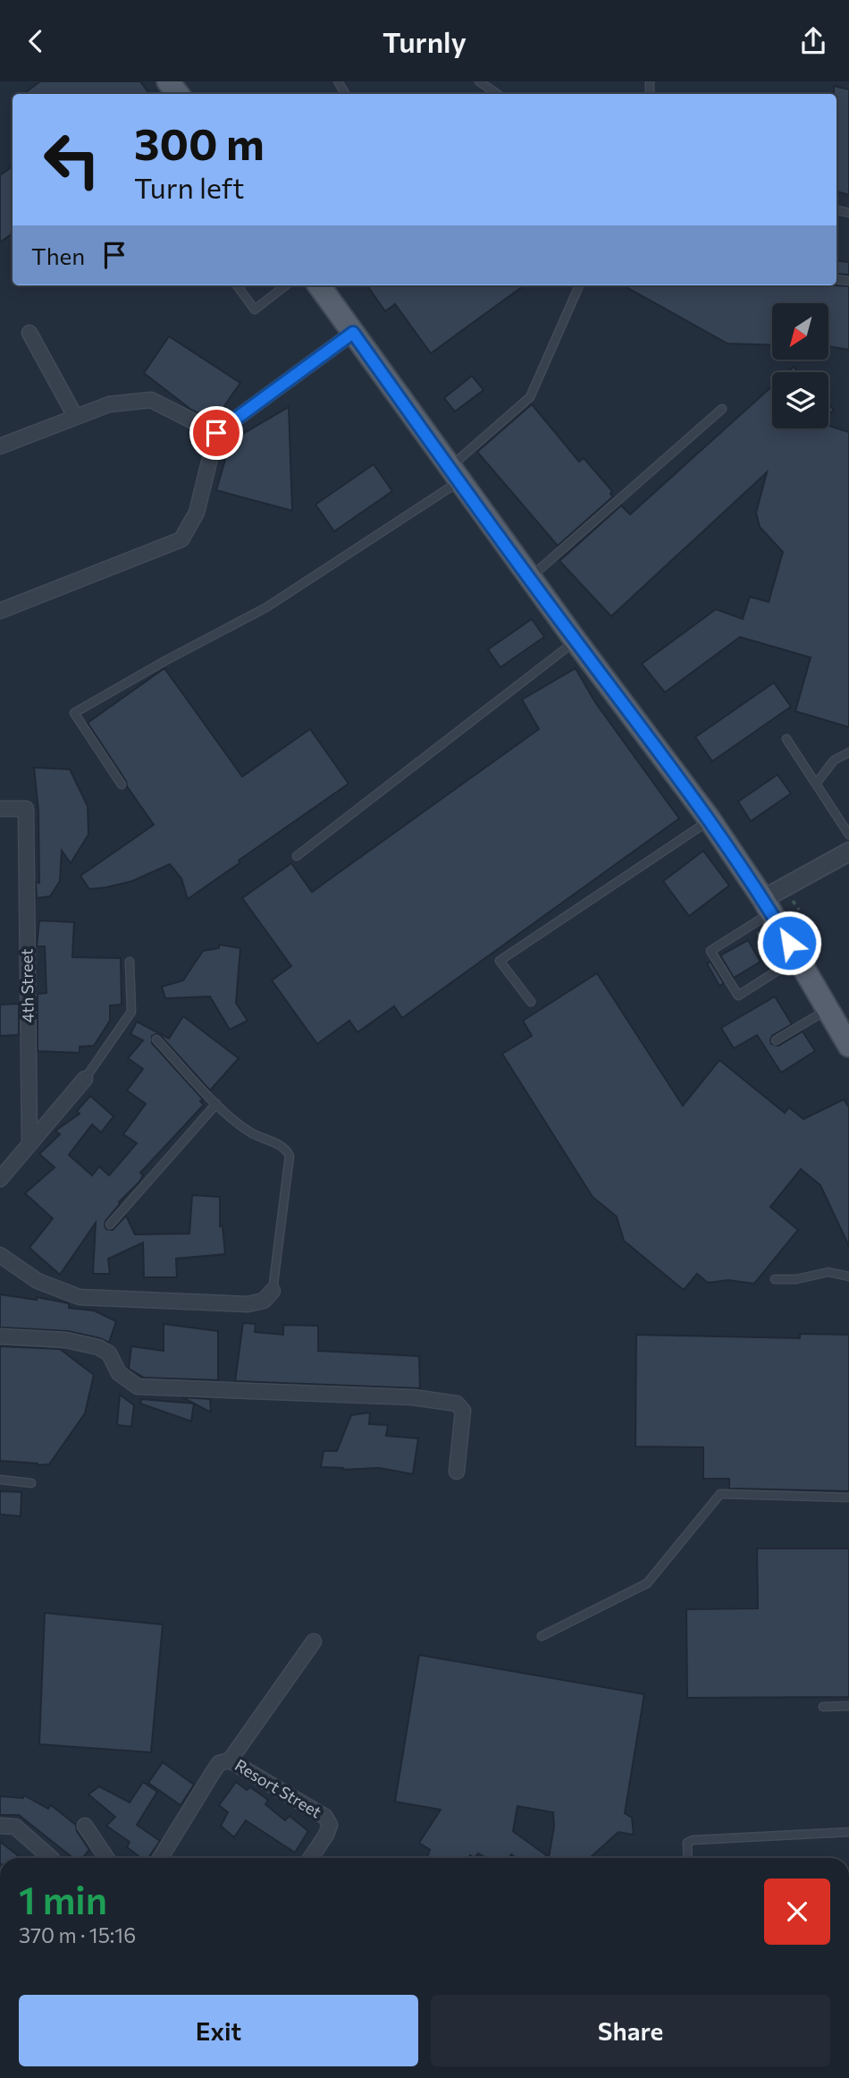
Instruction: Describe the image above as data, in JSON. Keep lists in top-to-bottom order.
{
  "streets": {
    "street": ["4th Street", "Resort Street"]
  },
  "north": "bottom left",
  "page": {
    "header": "Turnly",
    "turn": ["300 m", "Turn left"],
    "then": "Then",
    "heading": ["1 min", "370 m · 15:16"],
    "buttons": ["Exit", "Share"]
  }
}
